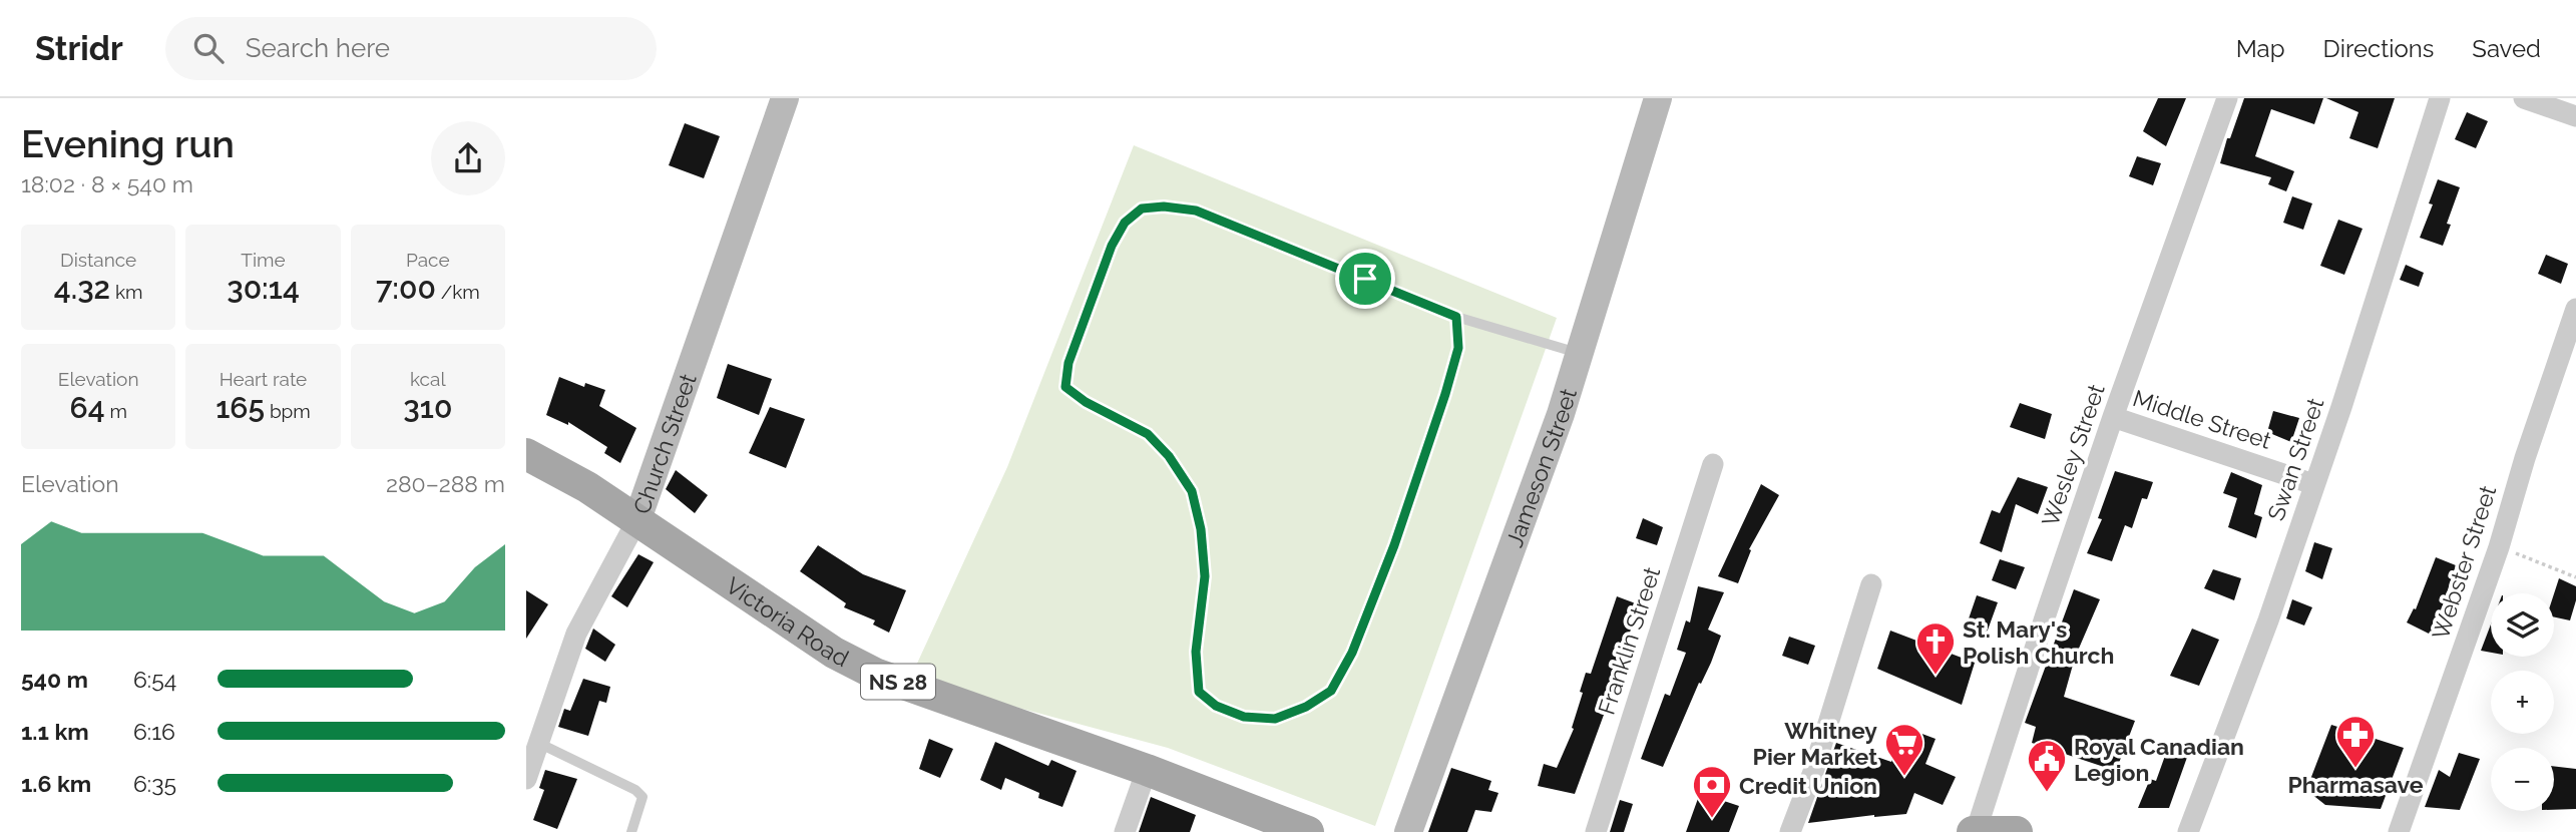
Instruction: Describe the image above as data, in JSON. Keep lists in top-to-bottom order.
{
  "streets": {
    "main road": ["Victoria Road", "NS 28"],
    "street": [
      "Middle Street",
      "Church Street",
      "Wesley Street",
      "Swan Street",
      "Jameson Street",
      "Webster Street",
      "Franklin Street"
    ]
  },
  "crossings": [
    ["Middle Street", "Wesley Street"],
    ["Middle Street", "Swan Street"],
    ["Church Street", "Victoria Road"]
  ],
  "places": {
    "church": ["St. Mary's Polish Church"],
    "pharmacy": ["Pharmasave"],
    "supermarket": ["Whitney Pier Market"],
    "public building": ["Royal Canadian Legion"],
    "bank": ["Credit Union"]
  },
  "page": {
    "header": "Stridr",
    "search": "Search here",
    "nav": ["Map", "Directions", "Saved"],
    "heading": ["Evening run", "18:02 · 8 × 540 m"],
    "stats": [
      ["Distance", "4.32 km"],
      ["Time", "30:14"],
      ["Pace", "7:00 /km"],
      ["Elevation", "64 m"],
      ["Heart rate", "165 bpm"],
      ["kcal", "310"]
    ],
    "chart": ["Elevation", "280–288 m"],
    "map_buttons": ["+", "−"],
    "list": [
      {
        "name": "540 m",
        "note": "6:54"
      },
      {
        "name": "1.1 km",
        "note": "6:16"
      },
      {
        "name": "1.6 km",
        "note": "6:35"
      }
    ]
  }
}
